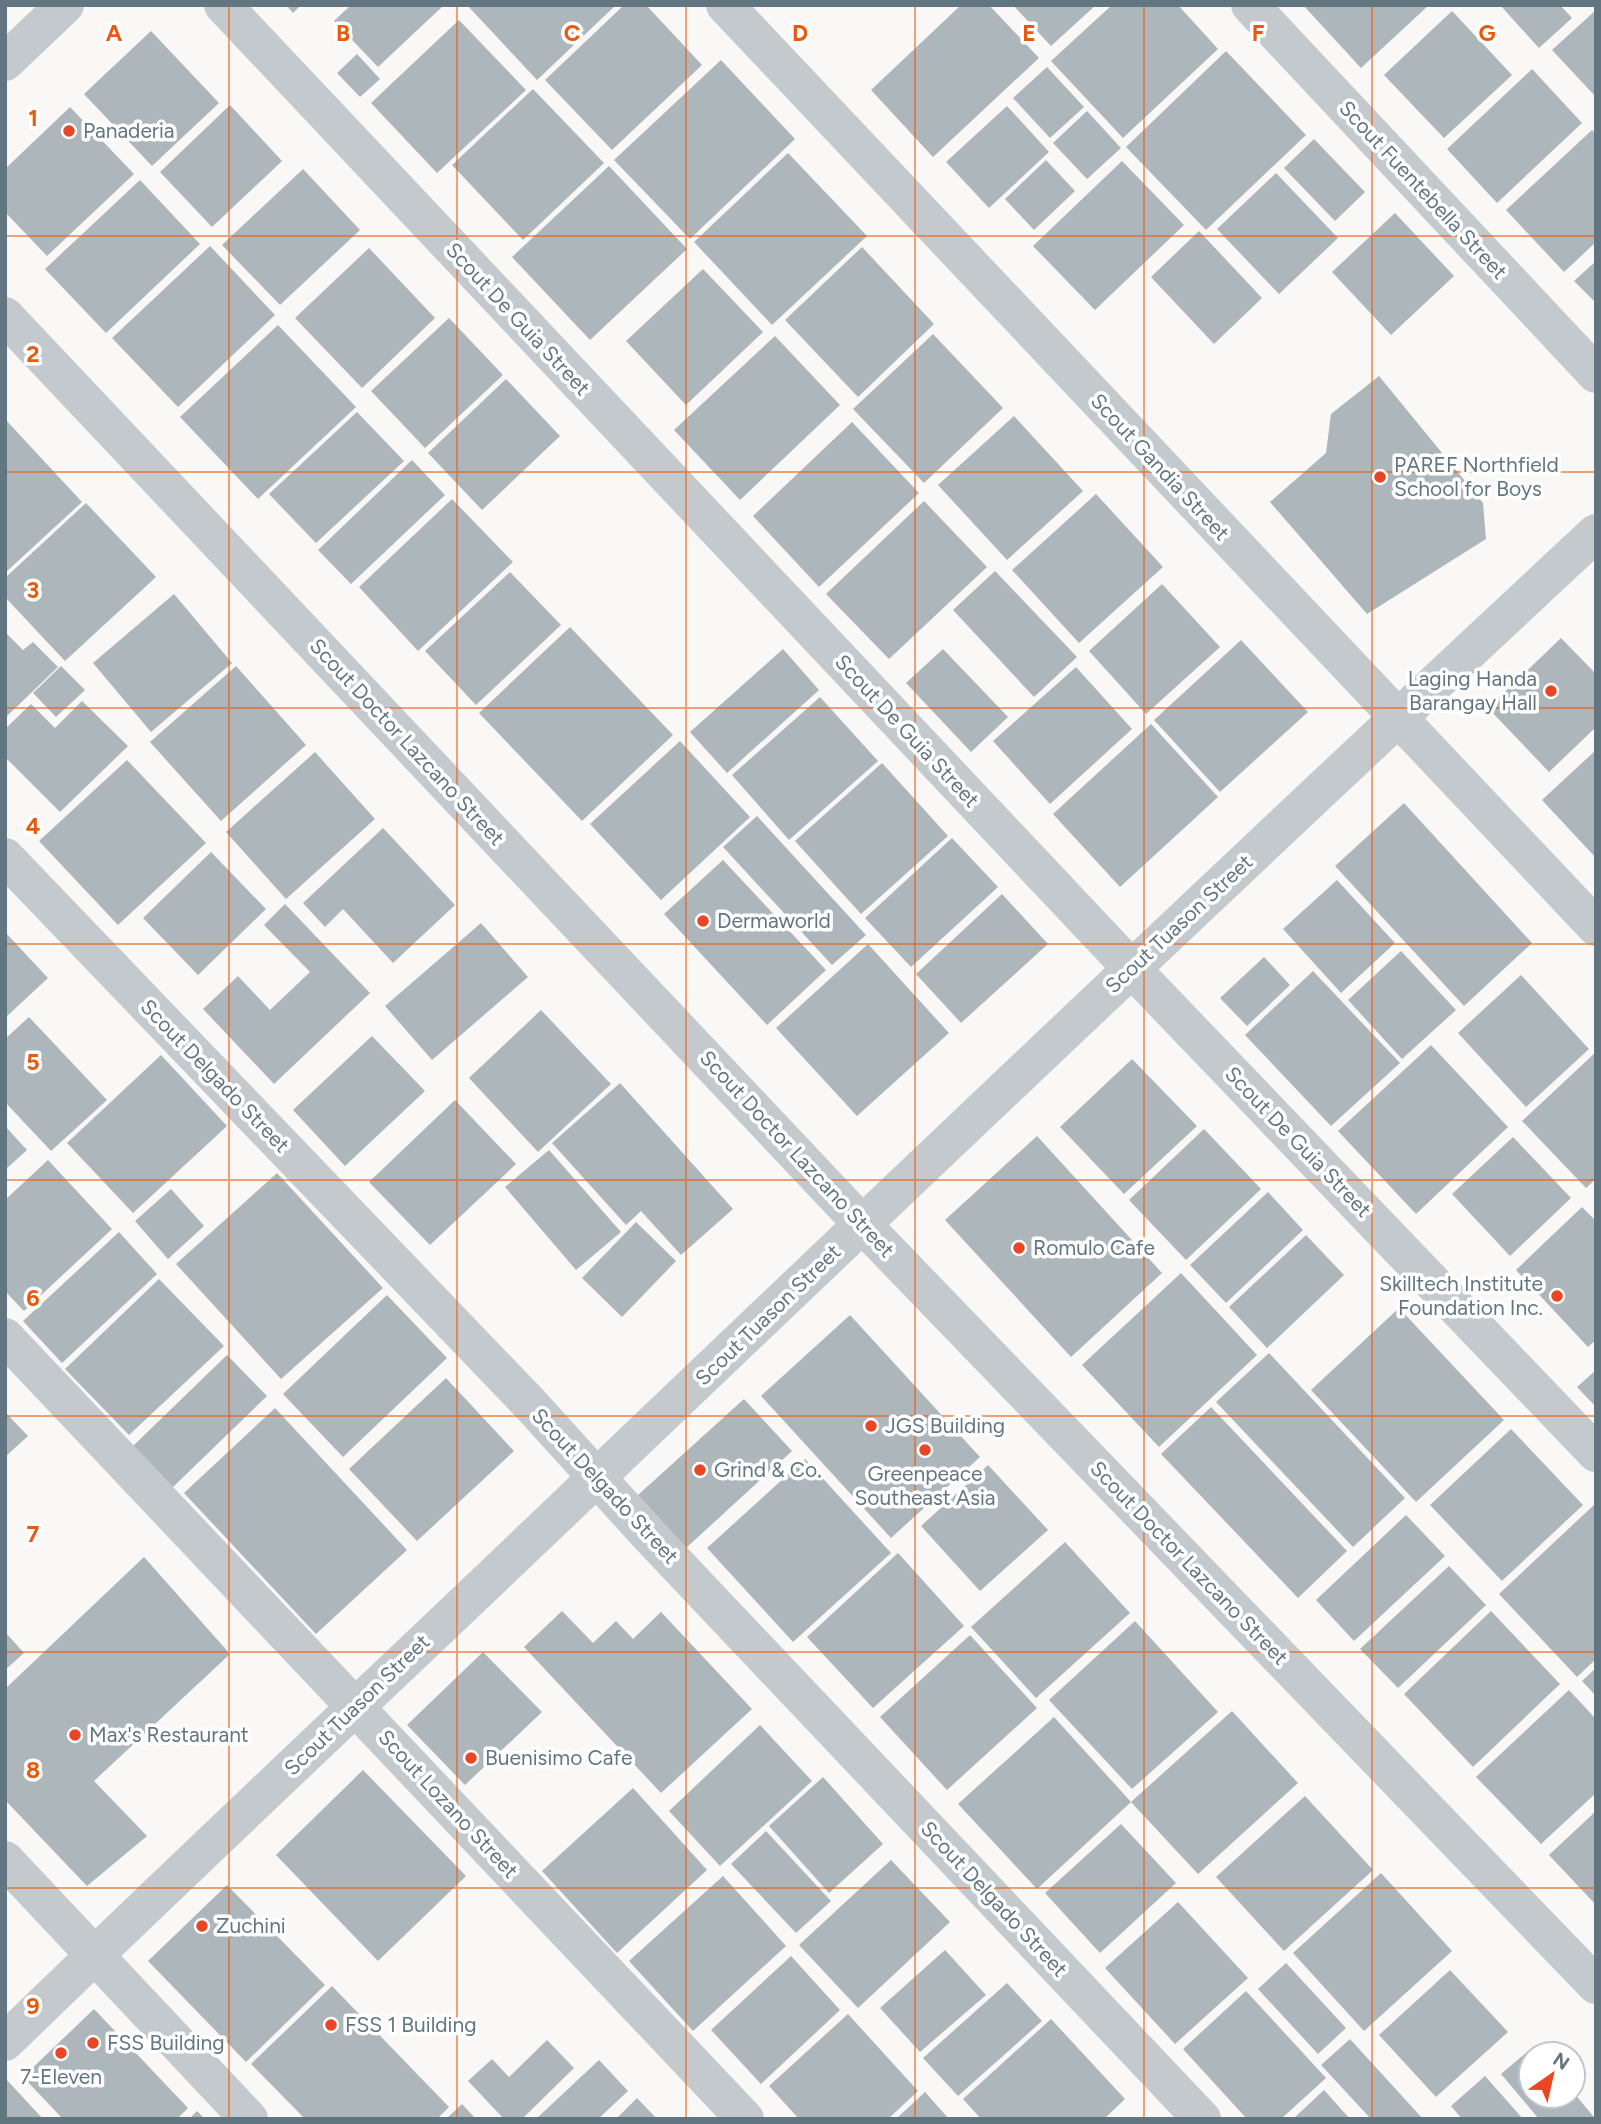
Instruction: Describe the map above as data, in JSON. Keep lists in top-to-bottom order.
{
  "streets": {
    "street": [
      "Scout Fuentebella Street",
      "Scout De Guia Street",
      "Scout Gandia Street",
      "Scout Doctor Lazcano Street",
      "Scout Tuason Street",
      "Scout Delgado Street",
      "Scout Lozano Street"
    ]
  },
  "crossings": [
    ["Scout De Guia Street", "Scout Tuason Street"],
    ["Scout Gandia Street", "Scout Tuason Street"],
    ["Scout Doctor Lazcano Street", "Scout Tuason Street"],
    ["Scout Tuason Street", "Scout Delgado Street"],
    ["Scout Tuason Street", "Scout Lozano Street"]
  ],
  "places": [
    "Panaderia",
    "PAREF Northfield School for Boys",
    "Laging Handa Barangay Hall",
    "Dermaworld",
    "Romulo Cafe",
    "Skilltech Institute Foundation Inc.",
    "JGS Building",
    "Greenpeace Southeast Asia",
    "Grind & Co.",
    "Max's Restaurant",
    "Buenisimo Cafe",
    "Zuchini",
    "FSS 1 Building",
    "FSS Building",
    "7-Eleven"
  ],
  "north": "top right",
  "grid": {
    "columns": [
      "A",
      "B",
      "C",
      "D",
      "E",
      "F",
      "G"
    ],
    "rows": [
      "1",
      "2",
      "3",
      "4",
      "5",
      "6",
      "7",
      "8",
      "9"
    ]
  }
}
